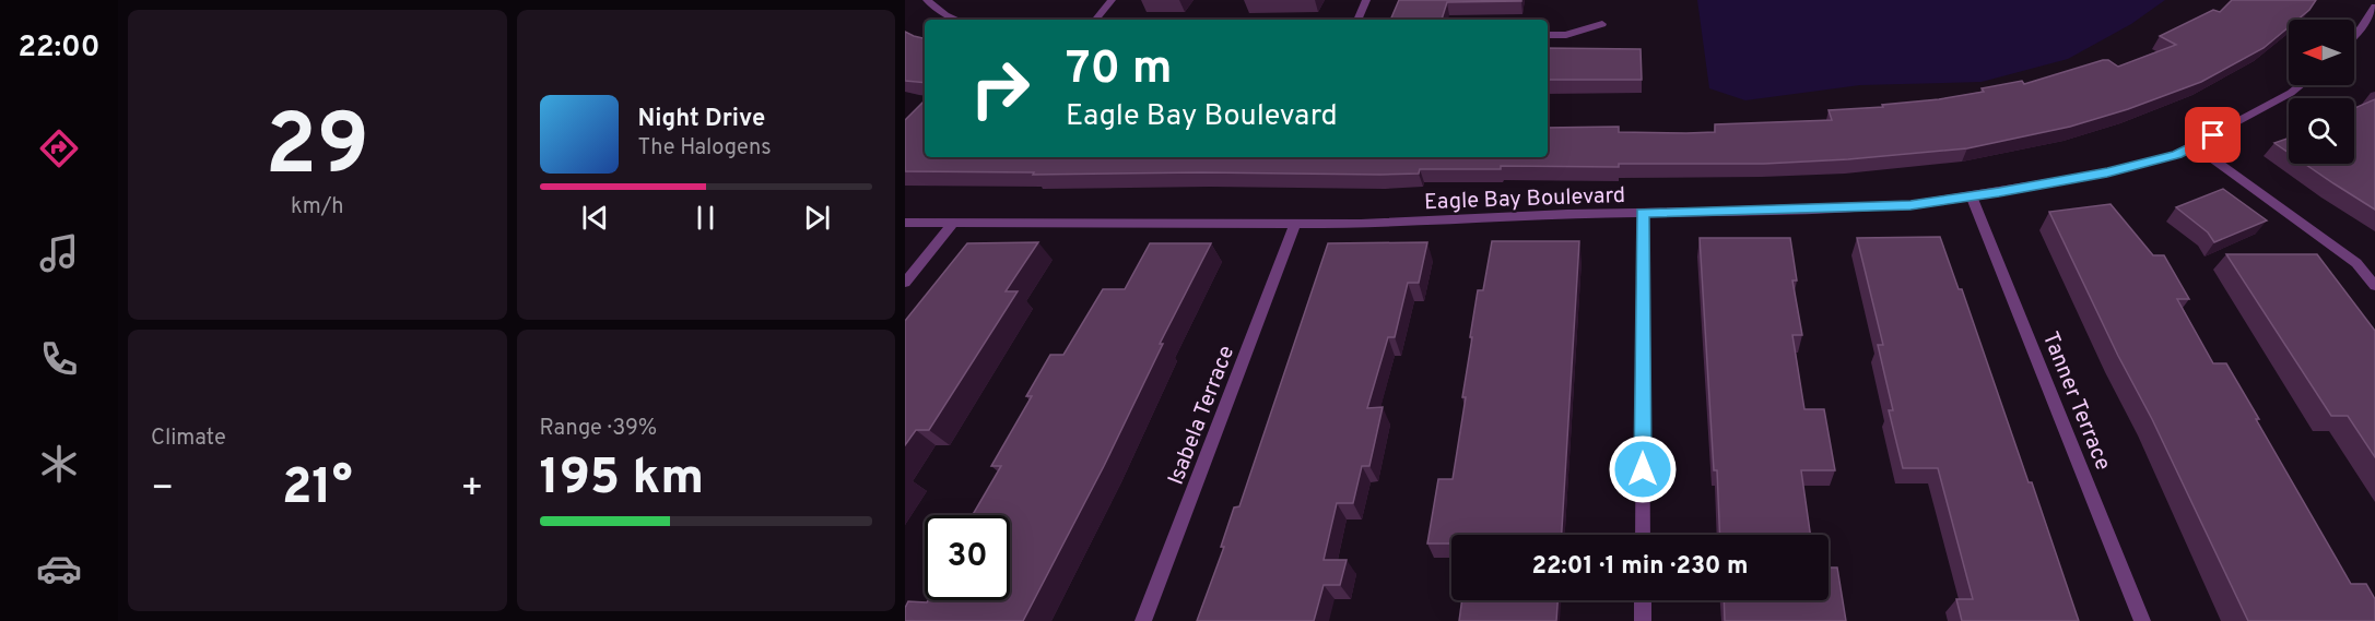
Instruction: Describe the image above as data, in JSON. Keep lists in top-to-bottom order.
{
  "streets": {
    "street": ["Eagle Bay Boulevard", "Tanner Terrace", "Isabela Terrace"]
  },
  "crossings": [
    ["Eagle Bay Boulevard", "Tanner Terrace"],
    ["Eagle Bay Boulevard", "Isabela Terrace"]
  ],
  "north": "left",
  "page": {
    "tabs": "22:00",
    "tile": [
      ["29", "km/h"],
      "Climate",
      ["Range · 39%", "195 km"]
    ],
    "turn": ["70 m", "Eagle Bay Boulevard"],
    "song": ["Night Drive", "The Halogens"],
    "heat": ["−", "21°", "+"],
    "limit": "30",
    "trip": "22:01 · 1 min · 230 m"
  }
}
